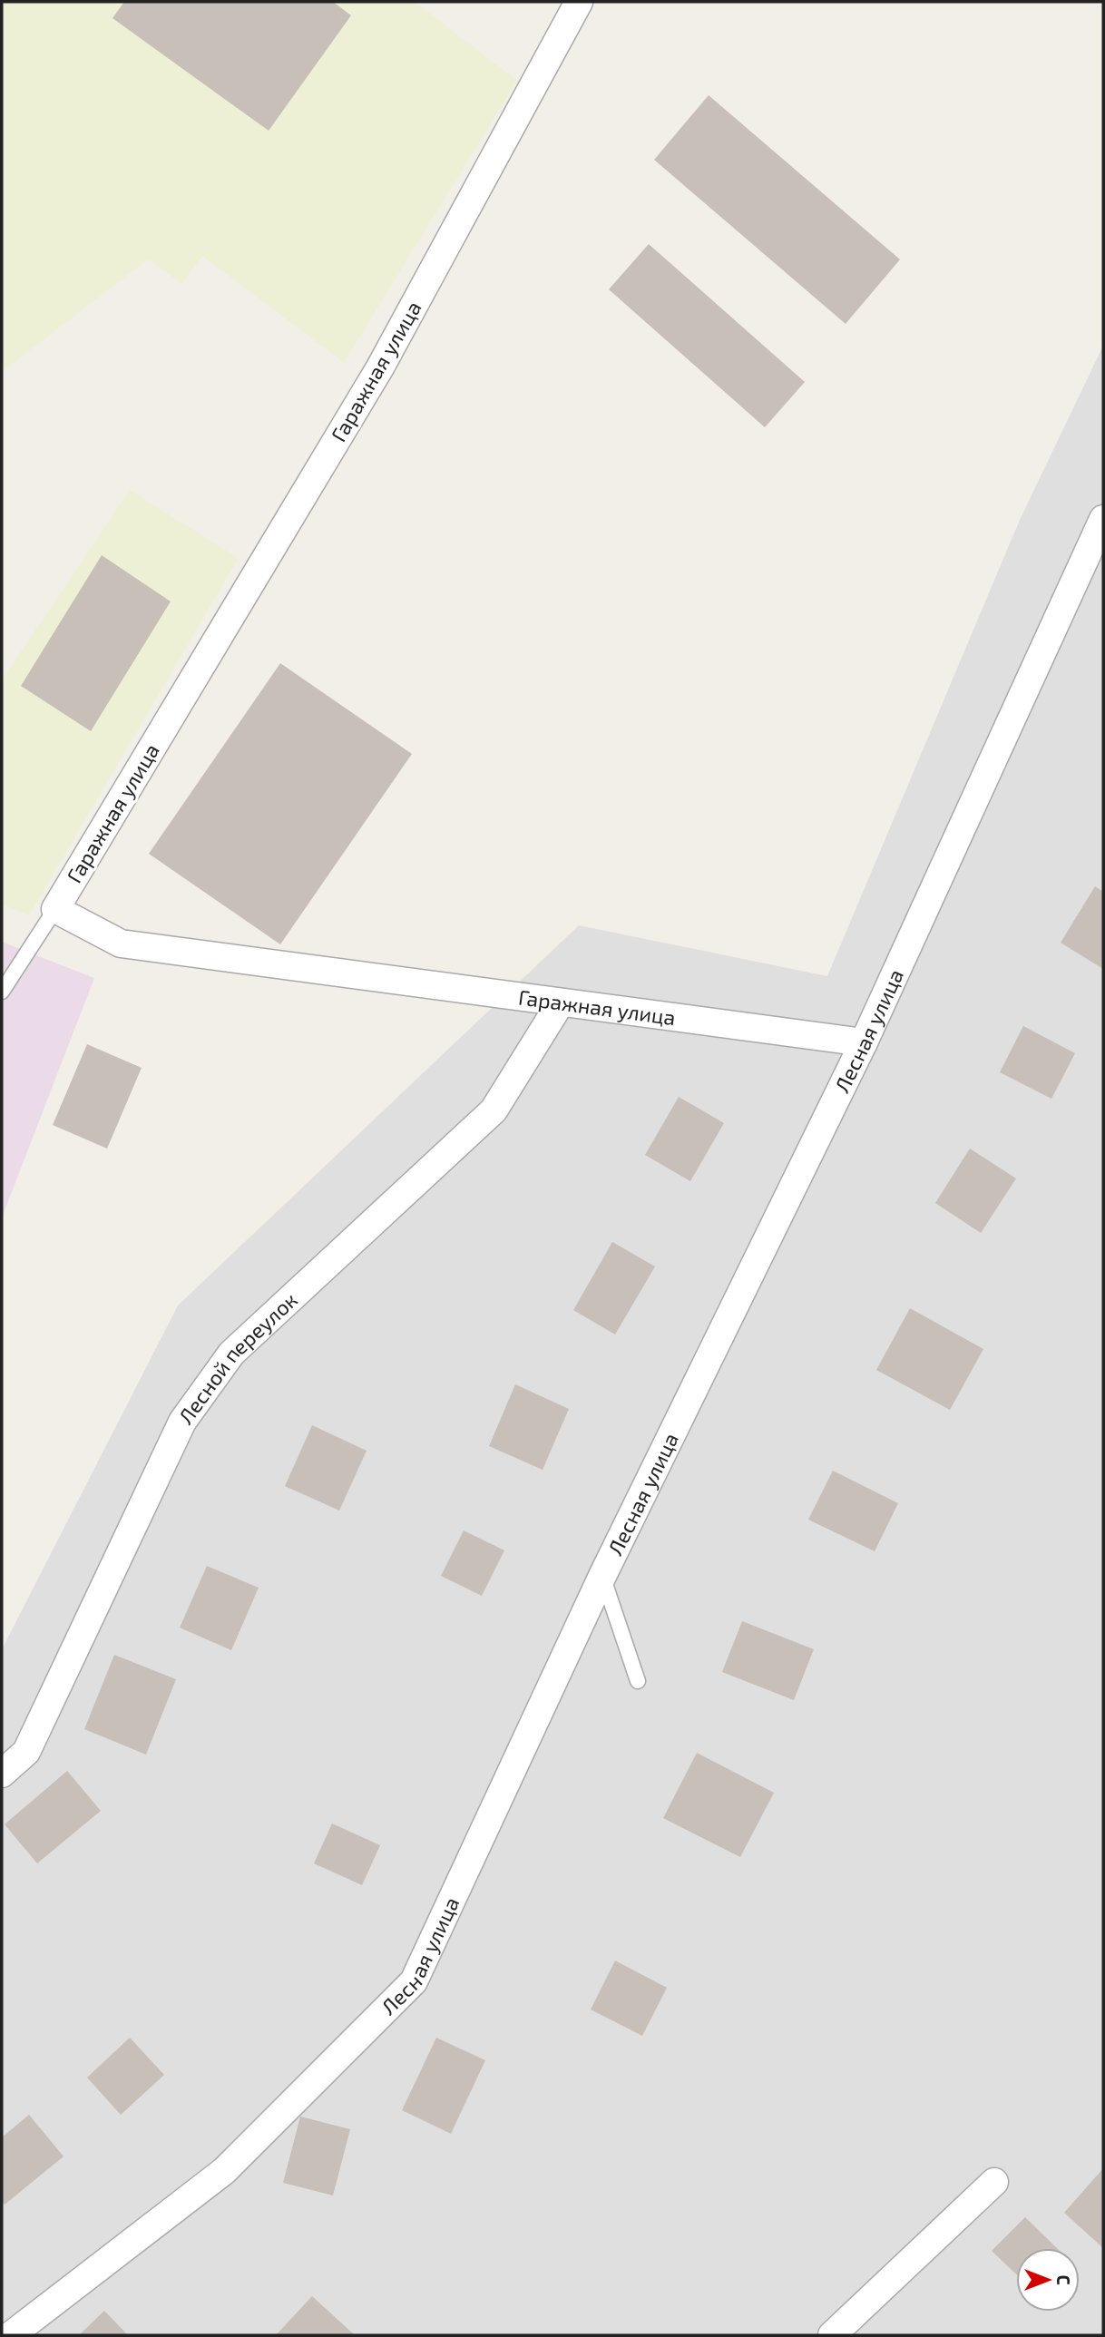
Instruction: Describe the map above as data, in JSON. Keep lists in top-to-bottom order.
{
  "streets": {
    "street": ["Гаражная улица", "Лесная улица", "Лесной переулок"]
  },
  "crossings": [
    ["Гаражная улица", "Лесная улица"],
    ["Гаражная улица", "Лесной переулок"]
  ],
  "north": "right"
}
